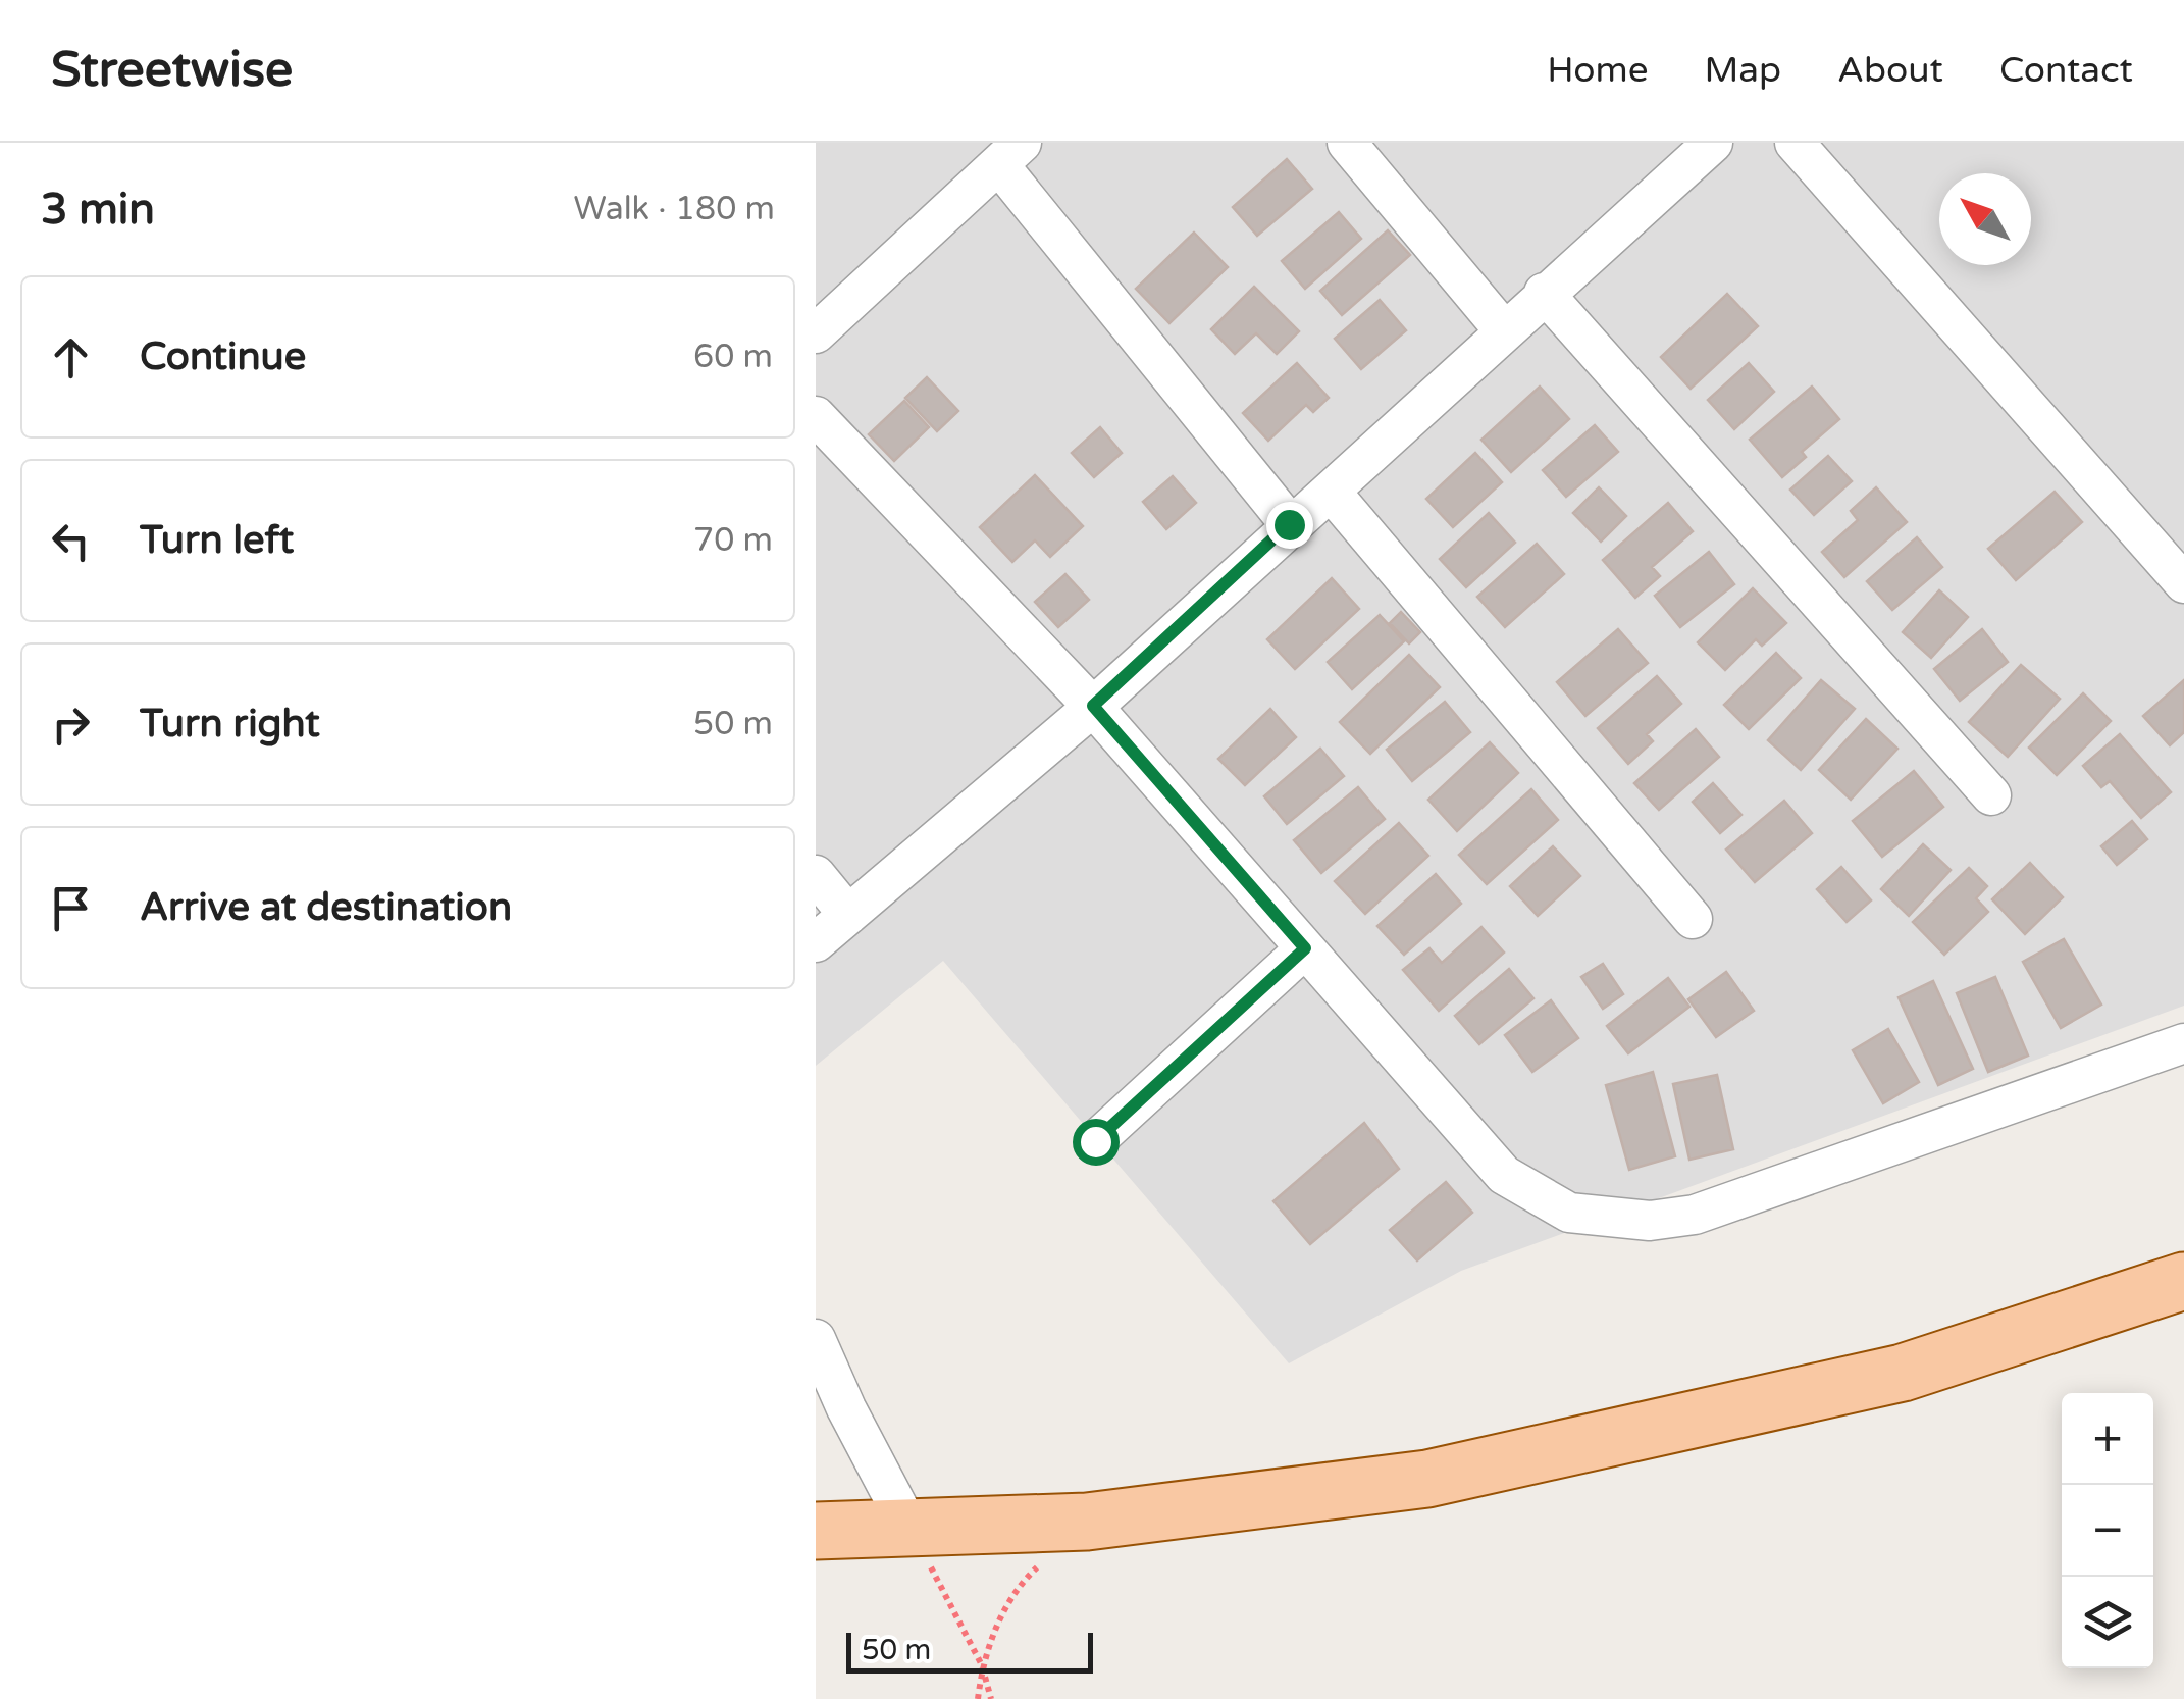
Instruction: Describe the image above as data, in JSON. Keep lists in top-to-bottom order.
{
  "scale_bar": "50 m",
  "north": "top left",
  "page": {
    "header": "Streetwise",
    "nav": [
      "Home",
      "Map",
      "About",
      "Contact"
    ],
    "heading": ["3 min", "Walk · 180 m"],
    "list": [
      ["Continue", "60 m"],
      ["Turn left", "70 m"],
      ["Turn right", "50 m"],
      "Arrive at destination"
    ],
    "map_buttons": ["+", "−"],
    "scale": "50 m"
  }
}
